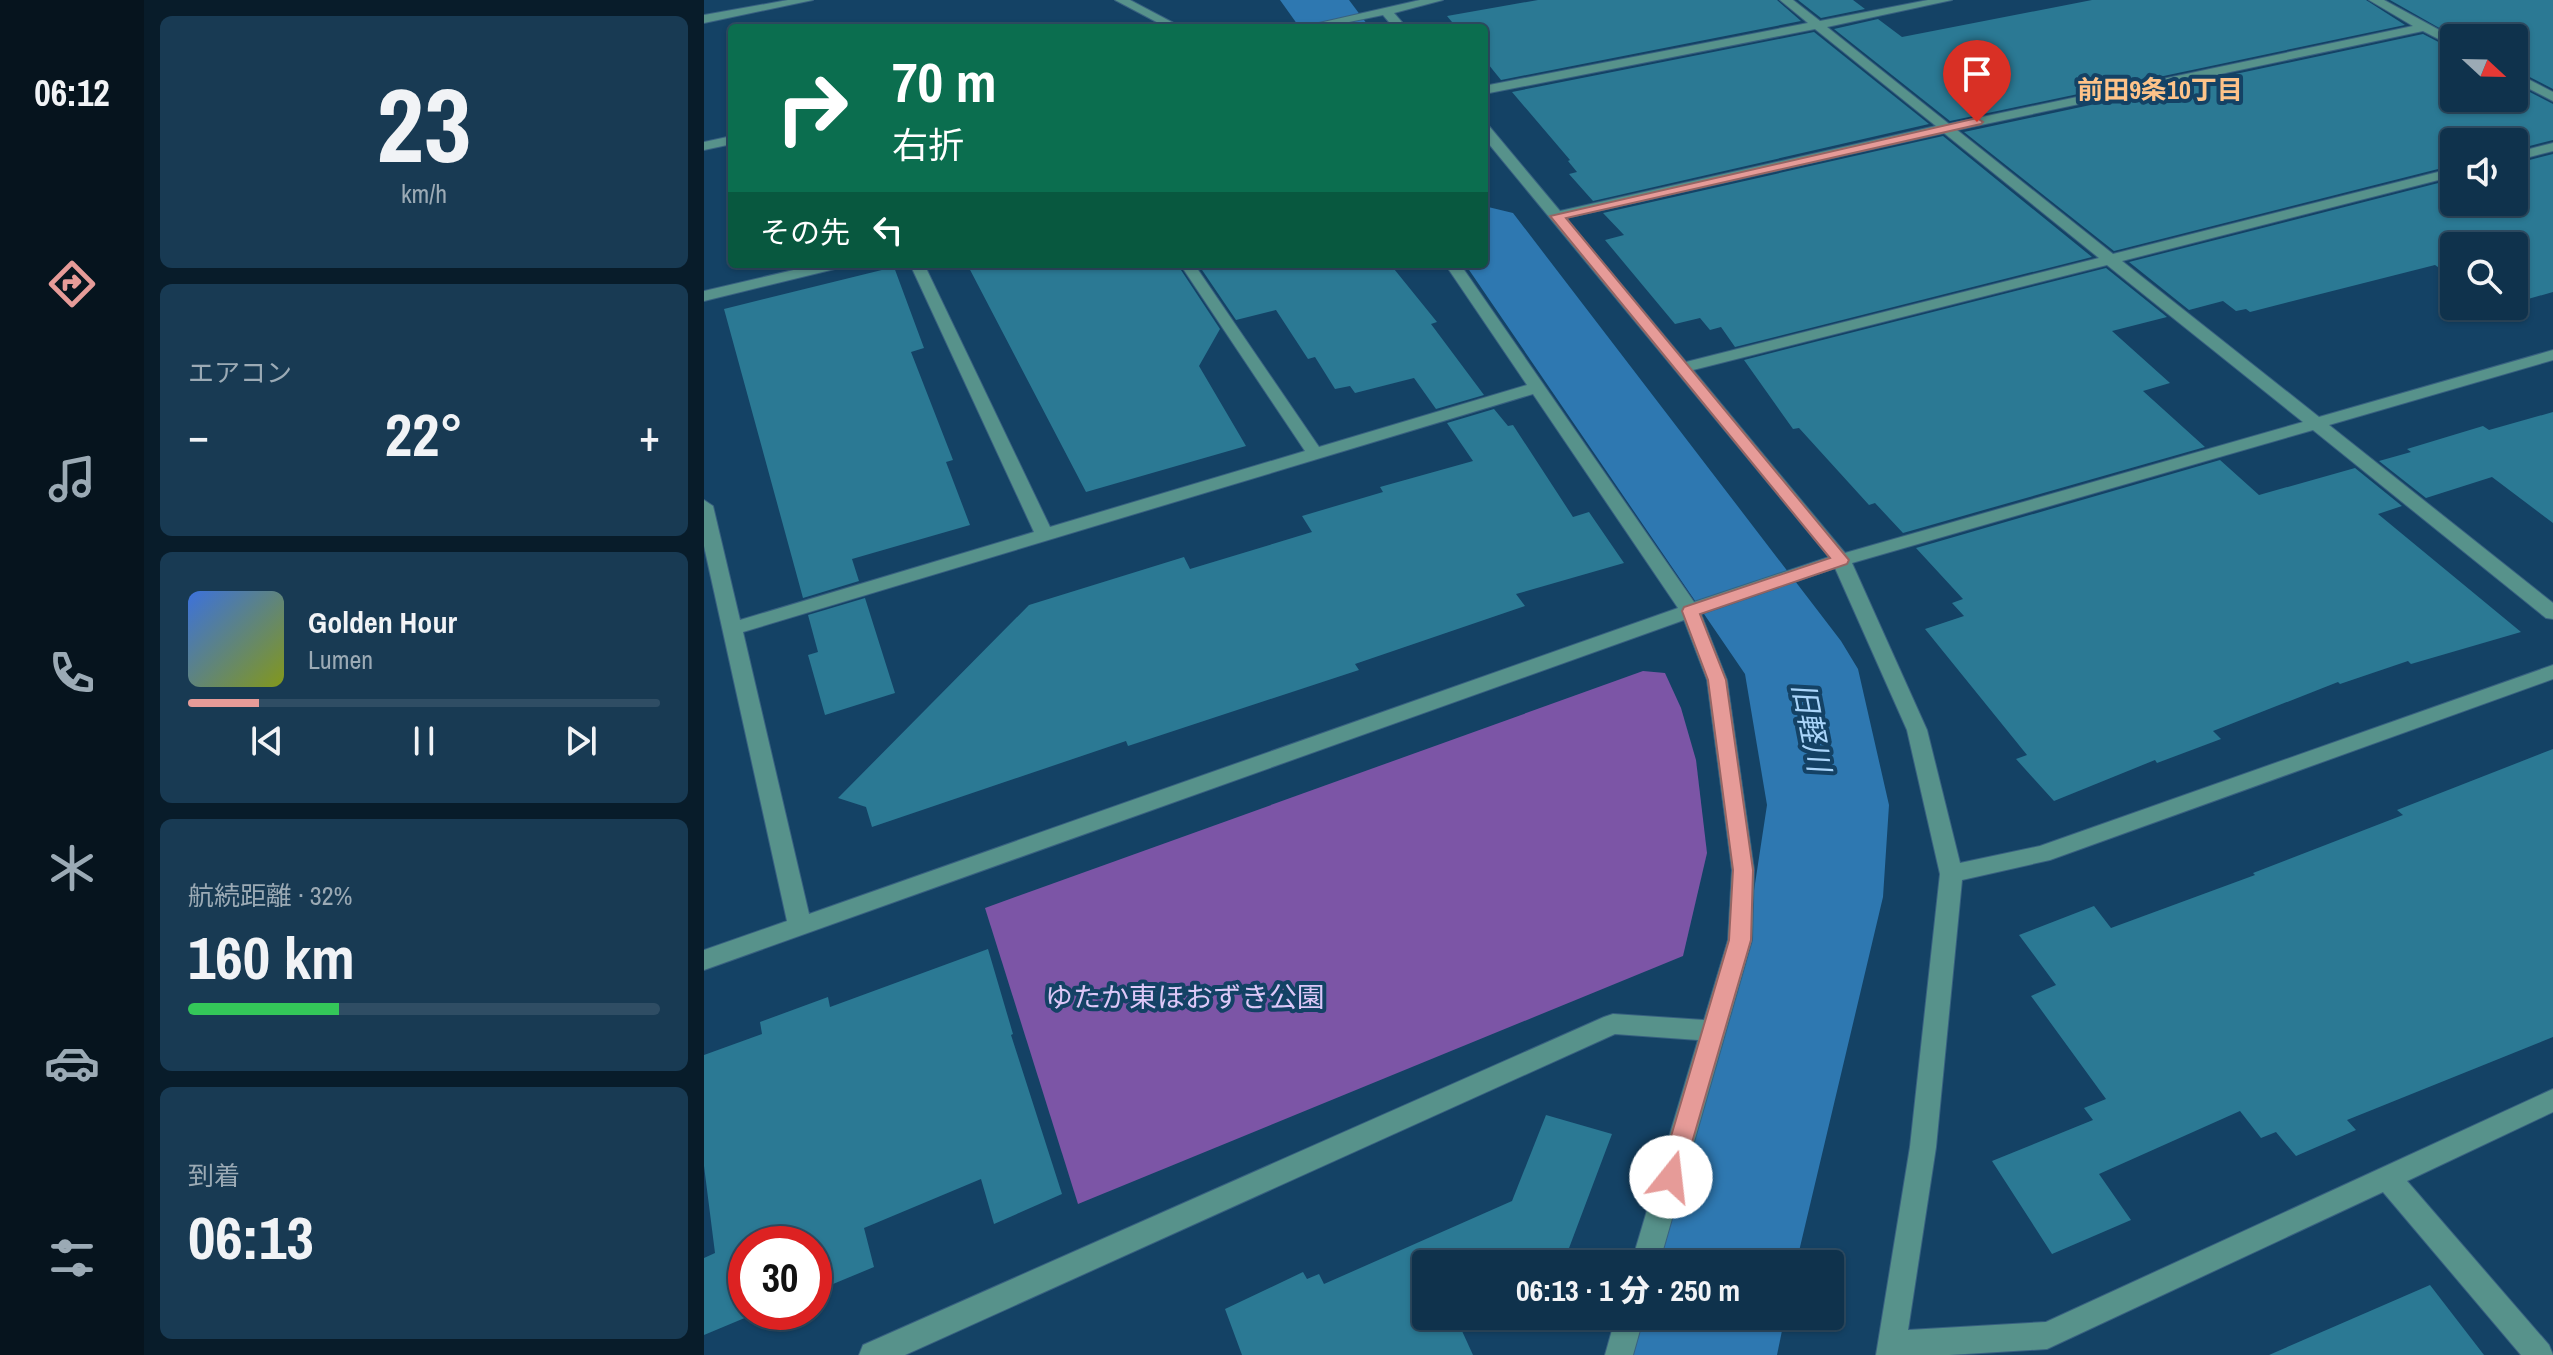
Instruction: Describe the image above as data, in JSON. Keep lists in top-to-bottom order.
{
  "districts": ["前田9条10丁目"],
  "water": ["旧軽川"],
  "parks": ["ゆたか東ほおずき公園"],
  "north": "right",
  "page": {
    "tabs": "06:12",
    "tile": [
      ["23", "km/h"],
      "エアコン",
      ["航続距離 · 32%", "160 km"],
      ["到着", "06:13"]
    ],
    "turn": ["70 m", "右折"],
    "then": "その先",
    "heat": ["−", "22°", "+"],
    "song": ["Golden Hour", "Lumen"],
    "limit": "30",
    "trip": "06:13 · 1 分 · 250 m"
  }
}
